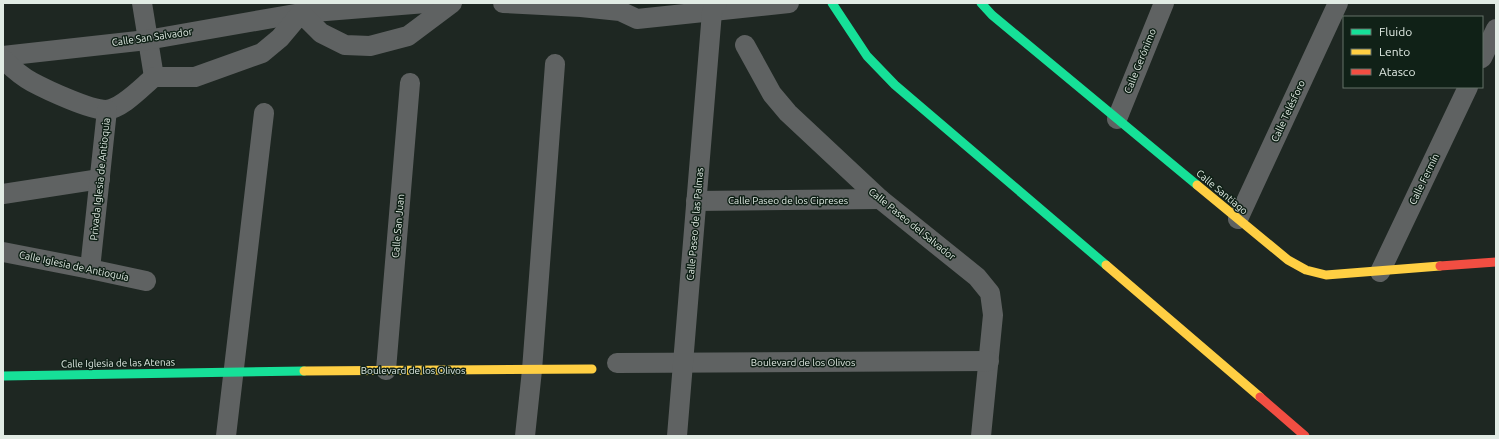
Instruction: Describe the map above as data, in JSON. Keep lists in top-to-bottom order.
{
  "streets": {
    "street": [
      "Calle San Salvador",
      "Calle Gerónimo",
      "Calle Telésforo",
      "Privada Iglesia de Antioquia",
      "Calle Fermín",
      "Calle Santiago",
      "Calle Paseo de los Cipreses",
      "Calle Paseo de las Palmas",
      "Calle Paseo del Salvador",
      "Calle San Juan",
      "Calle Iglesia de Antioquía",
      "Boulevard de los Olivos",
      "Calle Iglesia de las Atenas"
    ]
  },
  "crossings": [
    ["Calle Gerónimo", "Calle Santiago"],
    ["Calle Telésforo", "Calle Santiago"],
    ["Privada Iglesia de Antioquia", "Calle Iglesia de Antioquía"],
    ["Calle Fermín", "Calle Santiago"],
    ["Calle Paseo de los Cipreses", "Calle Paseo de las Palmas"],
    ["Calle Paseo de los Cipreses", "Calle Paseo del Salvador"],
    ["Calle Paseo de las Palmas", "Boulevard de los Olivos"],
    ["Calle Paseo del Salvador", "Boulevard de los Olivos"],
    ["Calle San Juan", "Boulevard de los Olivos"],
    ["Boulevard de los Olivos", "Calle Iglesia de las Atenas"]
  ],
  "legend": ["Fluido", "Lento", "Atasco"]
}
